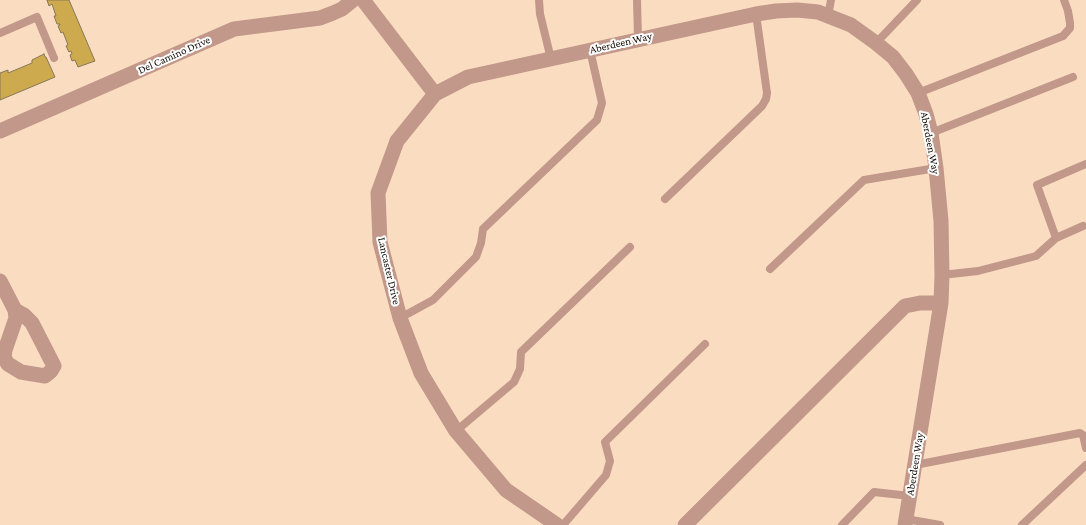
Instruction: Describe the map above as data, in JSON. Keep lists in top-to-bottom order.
{
  "streets": {
    "street": ["Aberdeen Way", "Del Camino Drive", "Lancaster Drive"]
  },
  "crossings": [
    ["Aberdeen Way", "Lancaster Drive"]
  ]
}
